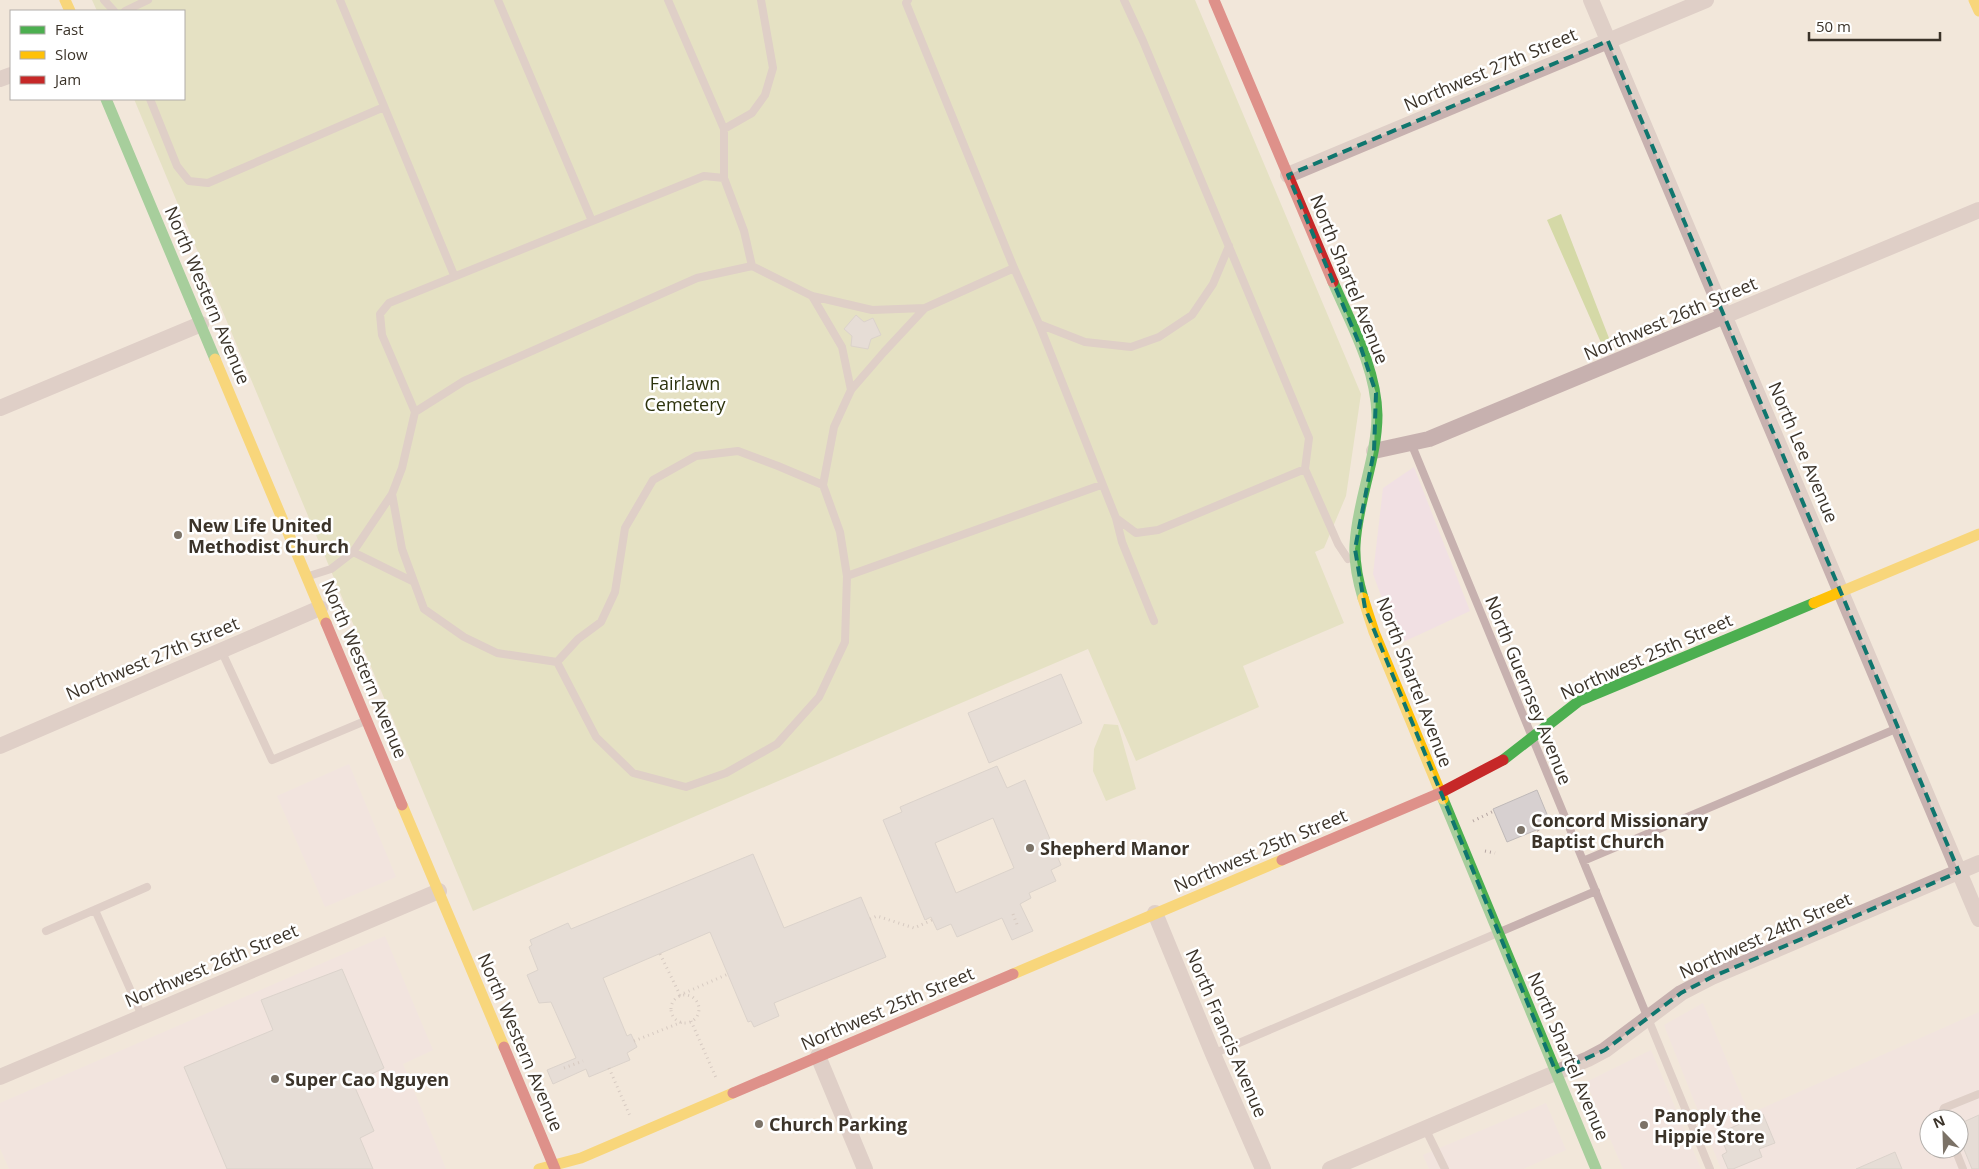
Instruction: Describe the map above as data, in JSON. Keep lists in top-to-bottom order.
{
  "streets": {
    "street": [
      "Northwest 27th Street",
      "North Shartel Avenue",
      "North Western Avenue",
      "Northwest 26th Street",
      "North Lee Avenue",
      "Northwest 25th Street",
      "Northwest 24th Street",
      "North Francis Avenue"
    ],
    "lane": ["North Guernsey Avenue"]
  },
  "crossings": [
    ["Northwest 27th Street", "North Shartel Avenue"],
    ["Northwest 27th Street", "North Western Avenue"],
    ["Northwest 27th Street", "North Lee Avenue"],
    ["North Shartel Avenue", "Northwest 26th Street"],
    ["North Shartel Avenue", "Northwest 25th Street"],
    ["North Shartel Avenue", "Northwest 24th Street"],
    ["North Western Avenue", "Northwest 26th Street"],
    ["North Western Avenue", "Northwest 25th Street"],
    ["Northwest 26th Street", "North Lee Avenue"],
    ["Northwest 26th Street", "North Guernsey Avenue"],
    ["North Lee Avenue", "Northwest 25th Street"],
    ["North Lee Avenue", "Northwest 24th Street"],
    ["Northwest 25th Street", "North Guernsey Avenue"],
    ["Northwest 25th Street", "North Francis Avenue"],
    ["North Guernsey Avenue", "Northwest 24th Street"]
  ],
  "parks": ["Fairlawn Cemetery"],
  "places": [
    "New Life United Methodist Church",
    "Concord Missionary Baptist Church",
    "Shepherd Manor",
    "Super Cao Nguyen",
    "Church Parking",
    "Panoply the Hippie Store"
  ],
  "legend": ["Fast", "Slow", "Jam"],
  "scale_bar": "50 m",
  "north": "top left"
}
